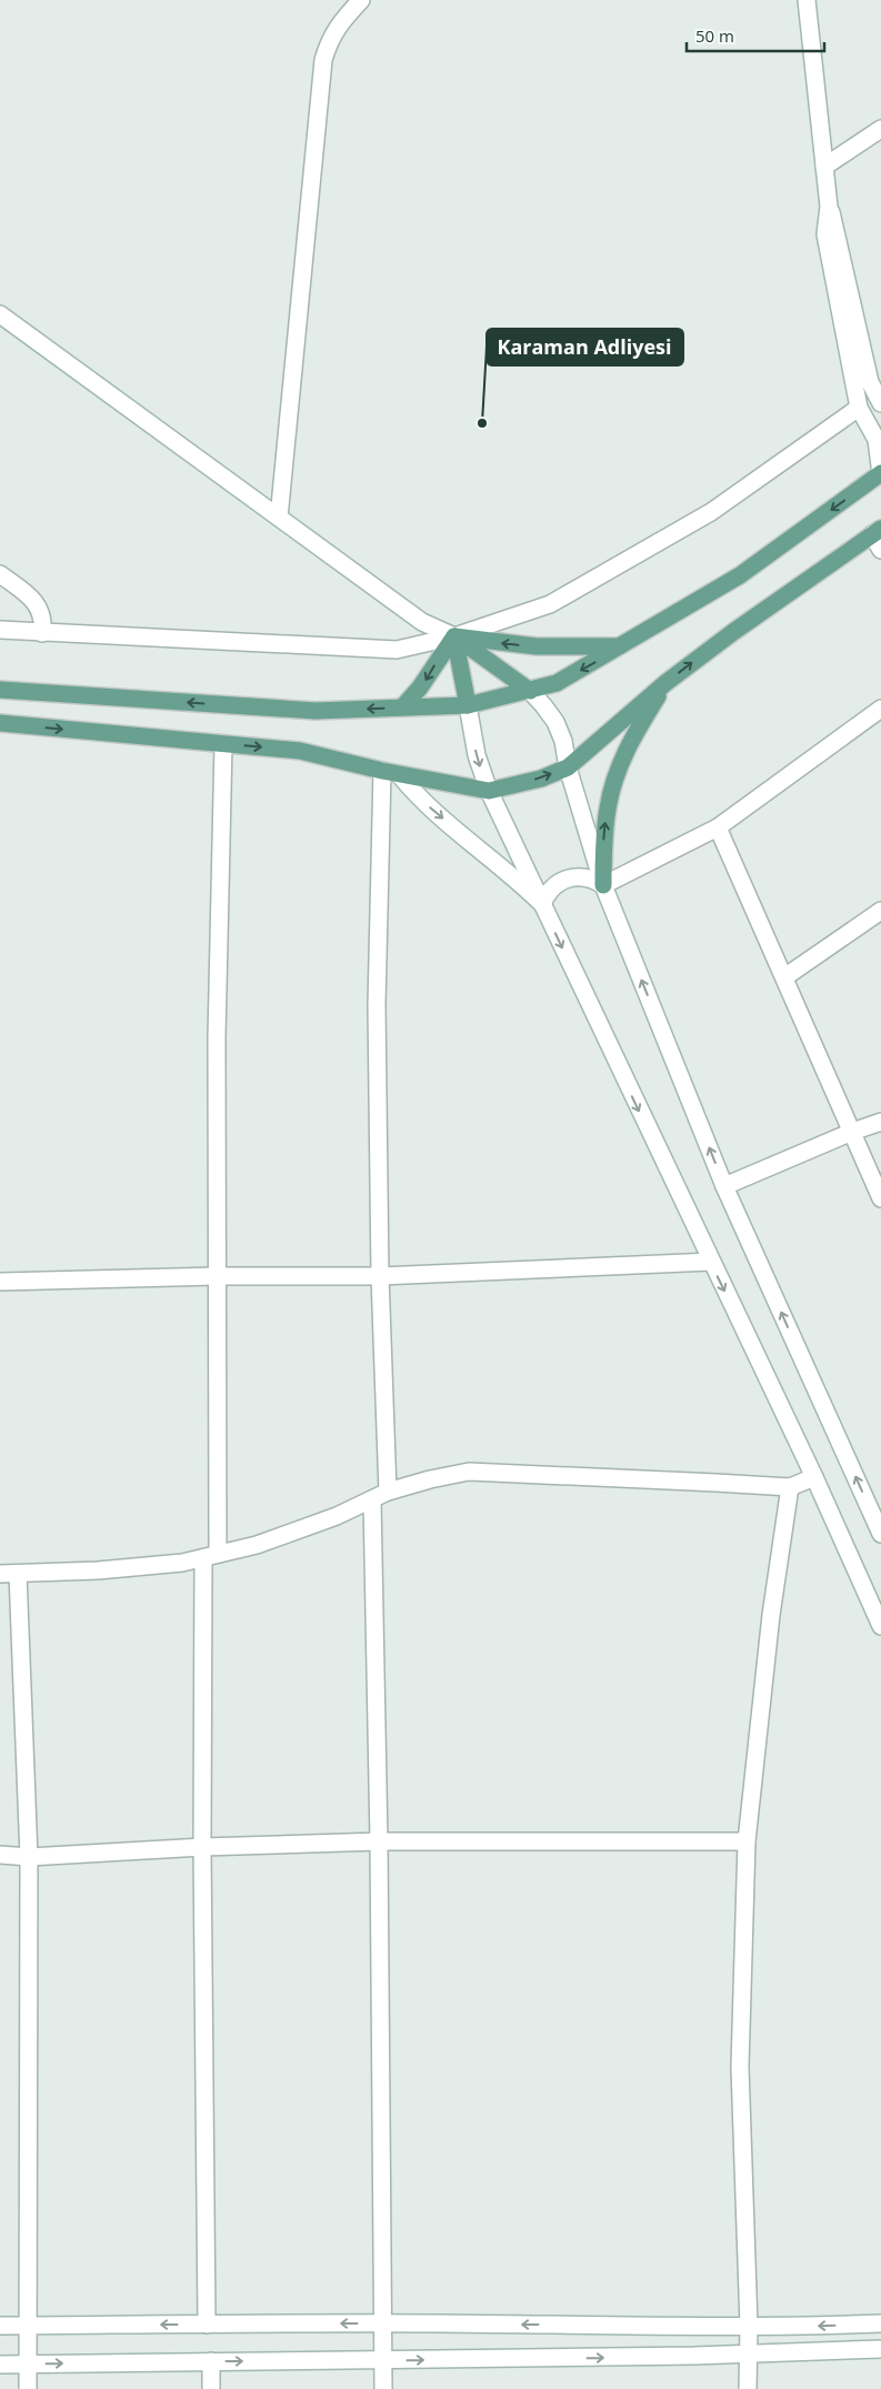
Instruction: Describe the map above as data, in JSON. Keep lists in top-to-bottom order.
{
  "places": ["Karaman Adliyesi"],
  "scale_bar": "50 m"
}
